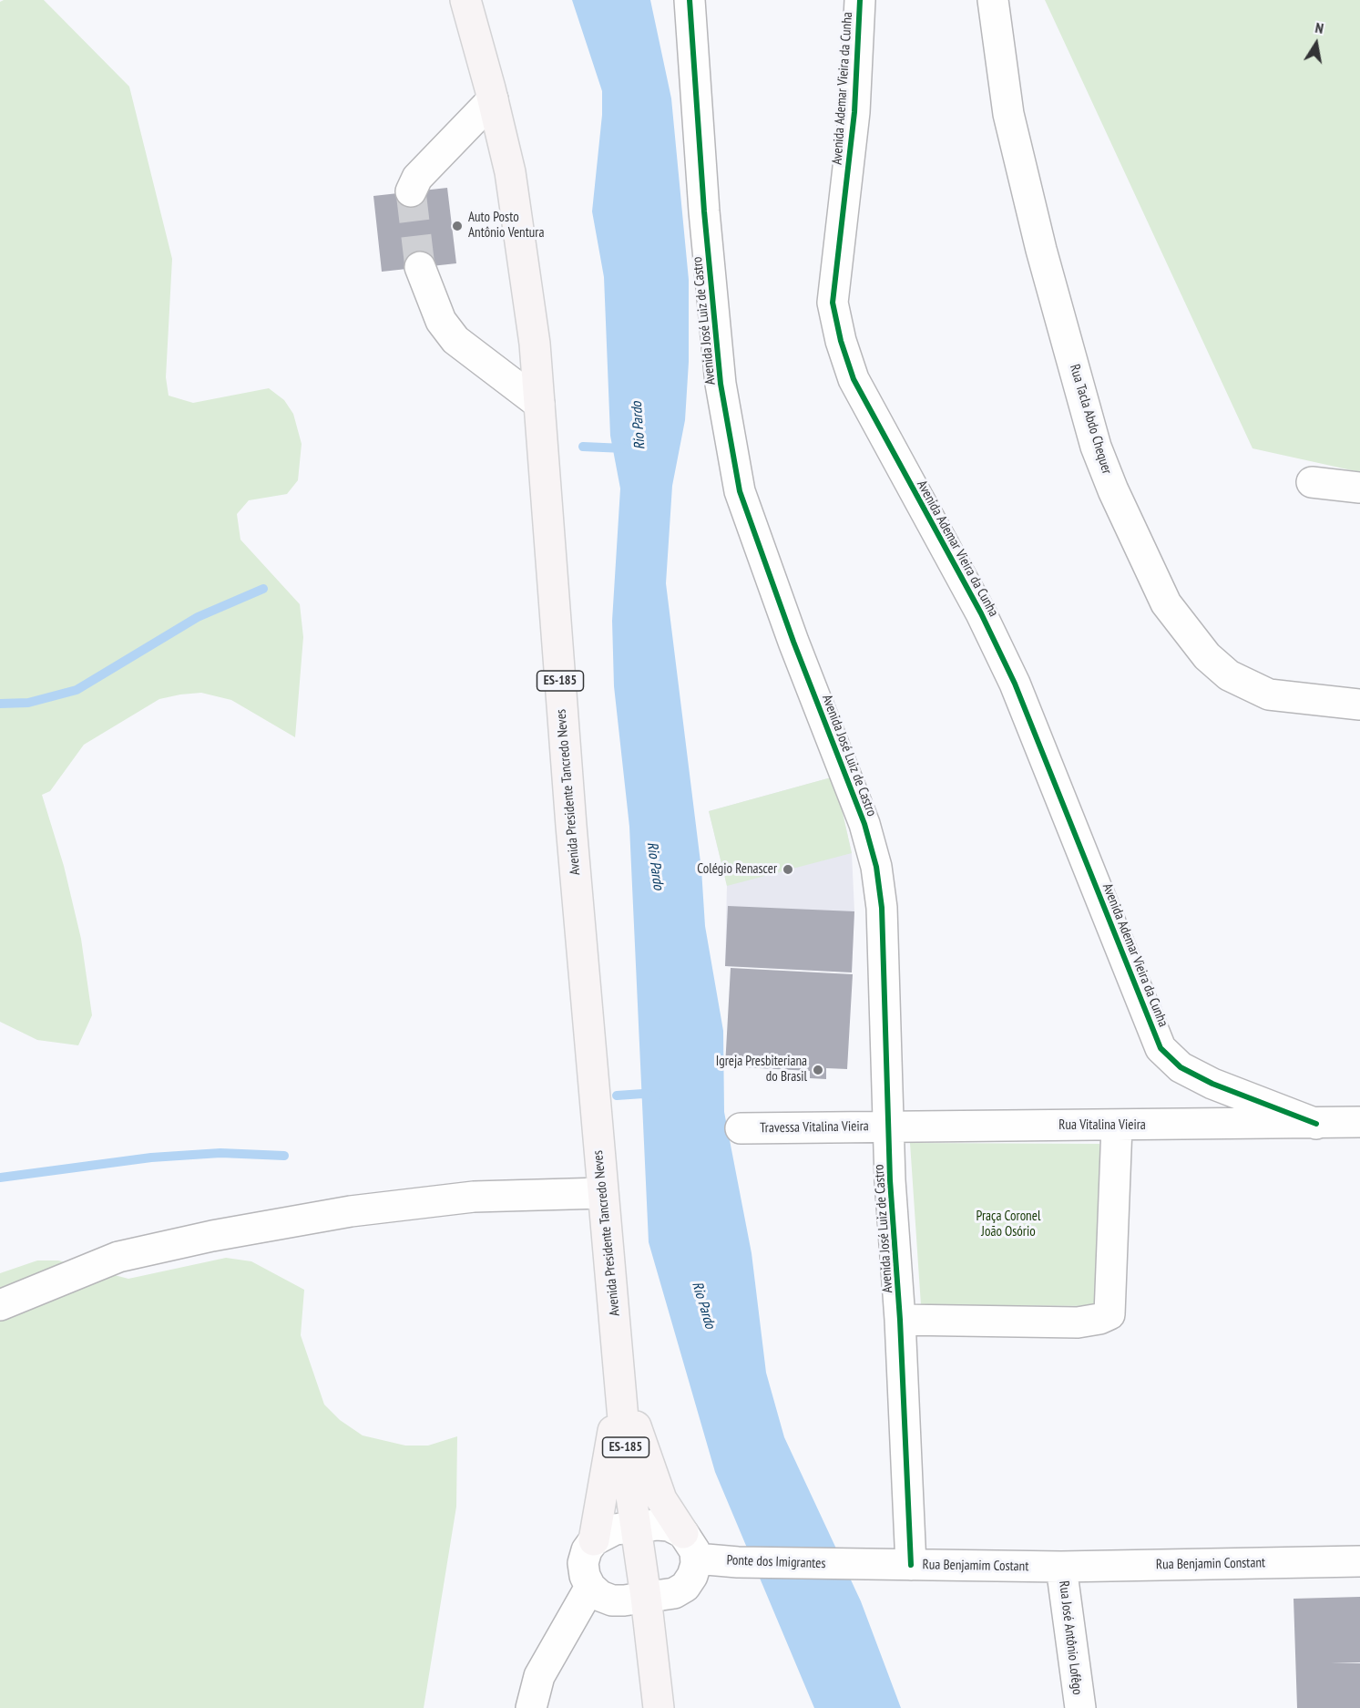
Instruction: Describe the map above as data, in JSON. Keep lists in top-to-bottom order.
{
  "streets": {
    "main road": ["ES-185", "Avenida Presidente Tancredo Neves"],
    "street": [
      "Avenida Ademar Vieira da Cunha",
      "Avenida José Luiz de Castro",
      "Rua Tacla Abdo Chequer",
      "Rua Vitalina Vieira",
      "Travessa Vitalina Vieira",
      "Ponte dos Imigrantes",
      "Rua Benjamin Constant",
      "Rua Benjamim Costant",
      "Rua José Antônio Lofêgo"
    ]
  },
  "crossings": [
    ["Avenida Ademar Vieira da Cunha", "Rua Vitalina Vieira"],
    ["Avenida José Luiz de Castro", "Rua Vitalina Vieira"],
    ["Avenida José Luiz de Castro", "Travessa Vitalina Vieira"],
    ["Avenida José Luiz de Castro", "Rua Benjamim Costant"],
    ["ES-185", "Avenida Presidente Tancredo Neves"],
    ["Avenida Presidente Tancredo Neves", "Ponte dos Imigrantes"],
    ["Rua Vitalina Vieira", "Travessa Vitalina Vieira"],
    ["Ponte dos Imigrantes", "Rua Benjamim Costant"],
    ["Rua Benjamin Constant", "Rua Benjamim Costant"],
    ["Rua Benjamin Constant", "Rua José Antônio Lofêgo"],
    ["Rua Benjamim Costant", "Rua José Antônio Lofêgo"]
  ],
  "water": ["Rio Pardo"],
  "parks": ["Praça Coronel João Osório"],
  "places": ["Auto Posto Antônio Ventura", "Colégio Renascer", "Igreja Presbiteriana do Brasil"],
  "north": "top"
}
